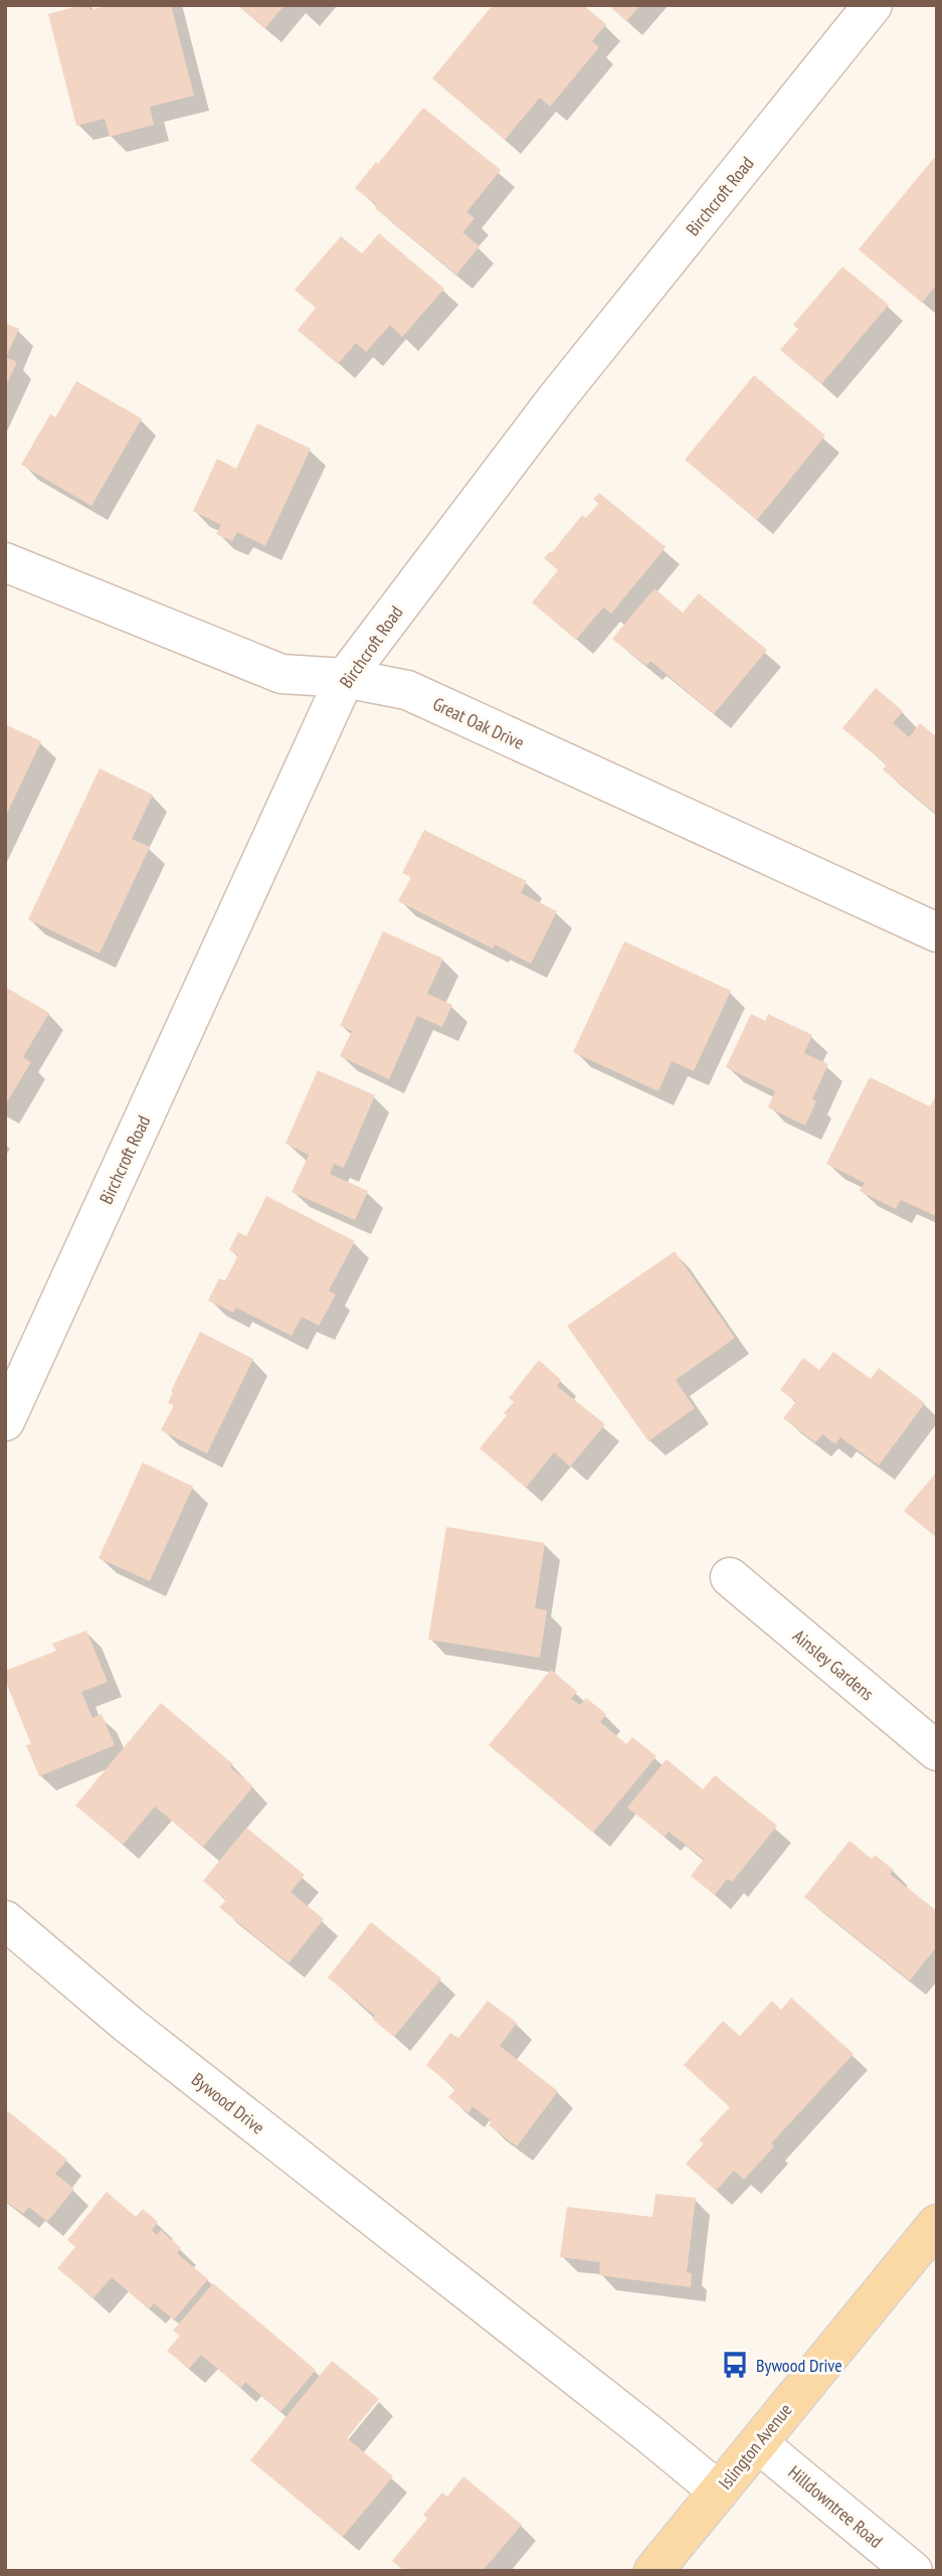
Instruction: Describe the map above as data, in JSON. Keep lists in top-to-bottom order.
{
  "streets": {
    "main road": ["Islington Avenue"],
    "street": [
      "Birchcroft Road",
      "Great Oak Drive",
      "Ainsley Gardens",
      "Bywood Drive",
      "Hilldowntree Road"
    ]
  },
  "crossings": [
    ["Birchcroft Road", "Great Oak Drive"],
    ["Bywood Drive", "Islington Avenue"],
    ["Islington Avenue", "Hilldowntree Road"]
  ],
  "places": {
    "bus stop": ["Bywood Drive"]
  }
}
